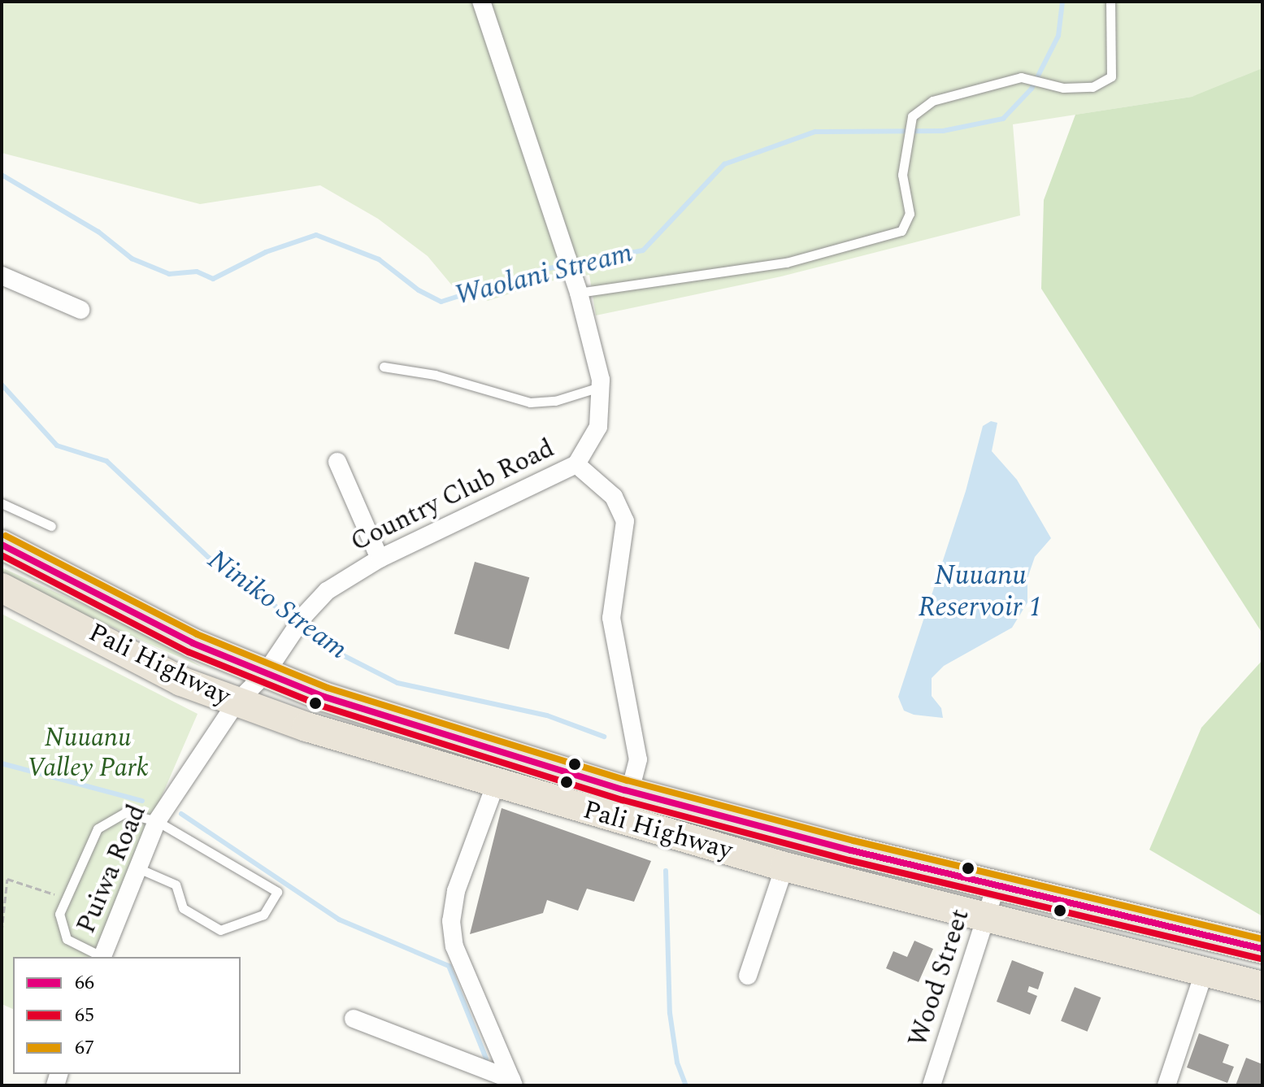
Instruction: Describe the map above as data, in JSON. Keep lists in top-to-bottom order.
{
  "streets": {
    "highway": ["Pali Highway"],
    "street": ["Country Club Road", "Puiwa Road", "Wood Street"]
  },
  "crossings": [
    ["Country Club Road", "Pali Highway"],
    ["Country Club Road", "Puiwa Road"],
    ["Pali Highway", "Puiwa Road"],
    ["Pali Highway", "Wood Street"]
  ],
  "water": ["Waolani Stream", "Nuuanu Reservoir 1", "Niniko Stream"],
  "parks": ["Nuuanu Valley Park"],
  "lines": ["transit line 67", "transit line 66", "transit line 65"],
  "legend": ["66", "65", "67"]
}
